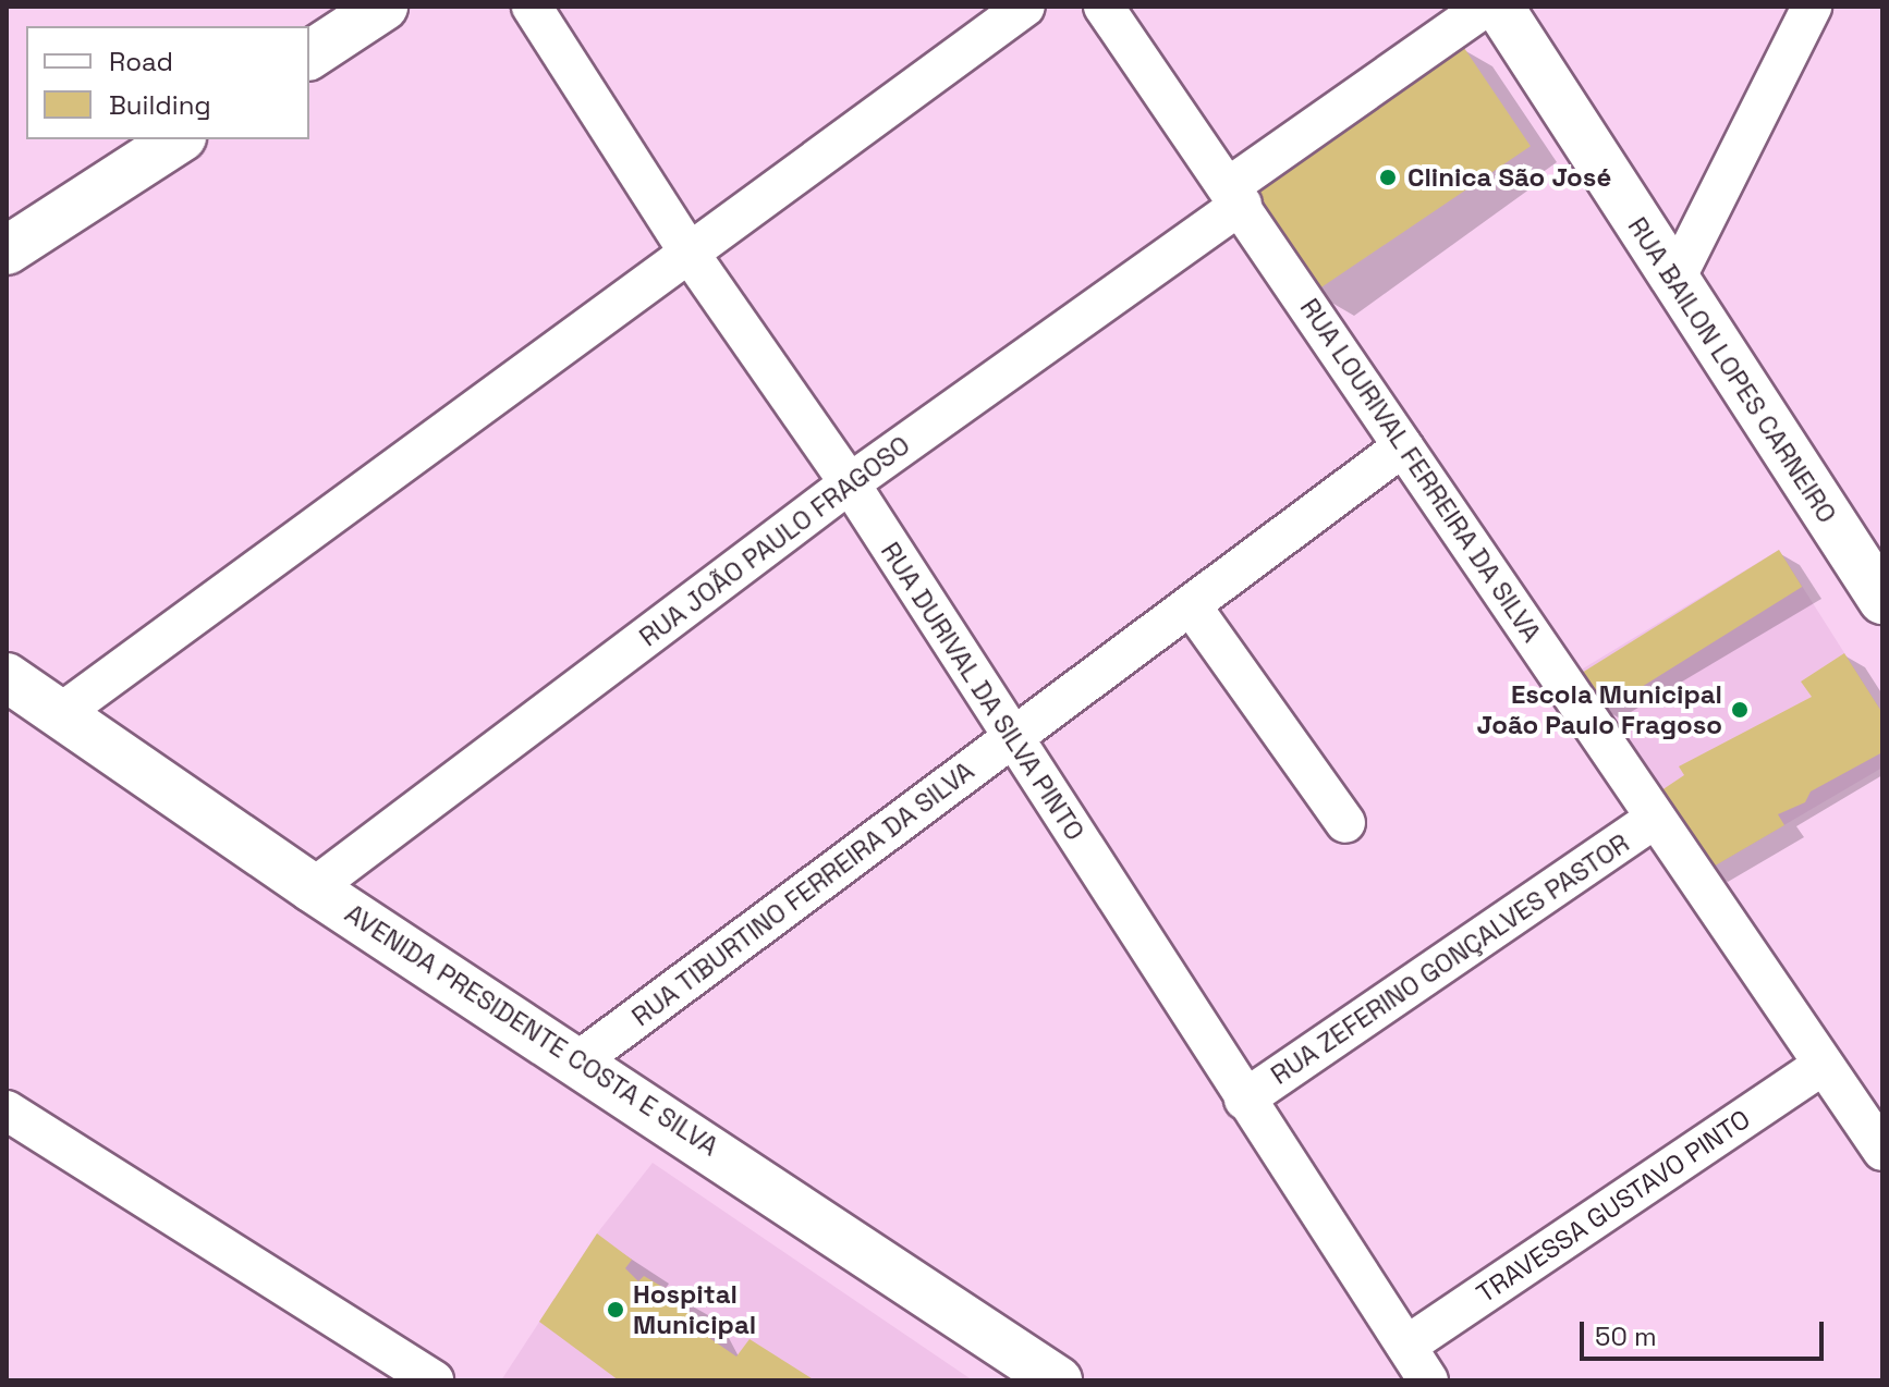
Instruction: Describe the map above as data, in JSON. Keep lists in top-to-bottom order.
{
  "streets": {
    "main road": ["RUA BAILON LOPES CARNEIRO", "AVENIDA PRESIDENTE COSTA E SILVA"],
    "street": [
      "RUA LOURIVAL FERREIRA DA SILVA",
      "RUA JOÃO PAULO FRAGOSO",
      "RUA DURIVAL DA SILVA PINTO",
      "RUA TIBURTINO FERREIRA DA SILVA",
      "RUA ZEFERINO GONÇALVES PASTOR",
      "TRAVESSA GUSTAVO PINTO"
    ]
  },
  "crossings": [
    ["RUA LOURIVAL FERREIRA DA SILVA", "RUA JOÃO PAULO FRAGOSO"],
    ["RUA LOURIVAL FERREIRA DA SILVA", "RUA TIBURTINO FERREIRA DA SILVA"],
    ["RUA LOURIVAL FERREIRA DA SILVA", "RUA ZEFERINO GONÇALVES PASTOR"],
    ["RUA LOURIVAL FERREIRA DA SILVA", "TRAVESSA GUSTAVO PINTO"],
    ["RUA JOÃO PAULO FRAGOSO", "RUA DURIVAL DA SILVA PINTO"],
    ["RUA JOÃO PAULO FRAGOSO", "AVENIDA PRESIDENTE COSTA E SILVA"],
    ["RUA DURIVAL DA SILVA PINTO", "RUA TIBURTINO FERREIRA DA SILVA"],
    ["RUA DURIVAL DA SILVA PINTO", "RUA ZEFERINO GONÇALVES PASTOR"],
    ["RUA DURIVAL DA SILVA PINTO", "TRAVESSA GUSTAVO PINTO"],
    ["RUA TIBURTINO FERREIRA DA SILVA", "AVENIDA PRESIDENTE COSTA E SILVA"]
  ],
  "places": ["Clinica São José", "Escola Municipal João Paulo Fragoso", "Hospital Municipal"],
  "legend": ["Road", "Building"],
  "scale_bar": "50 m"
}
